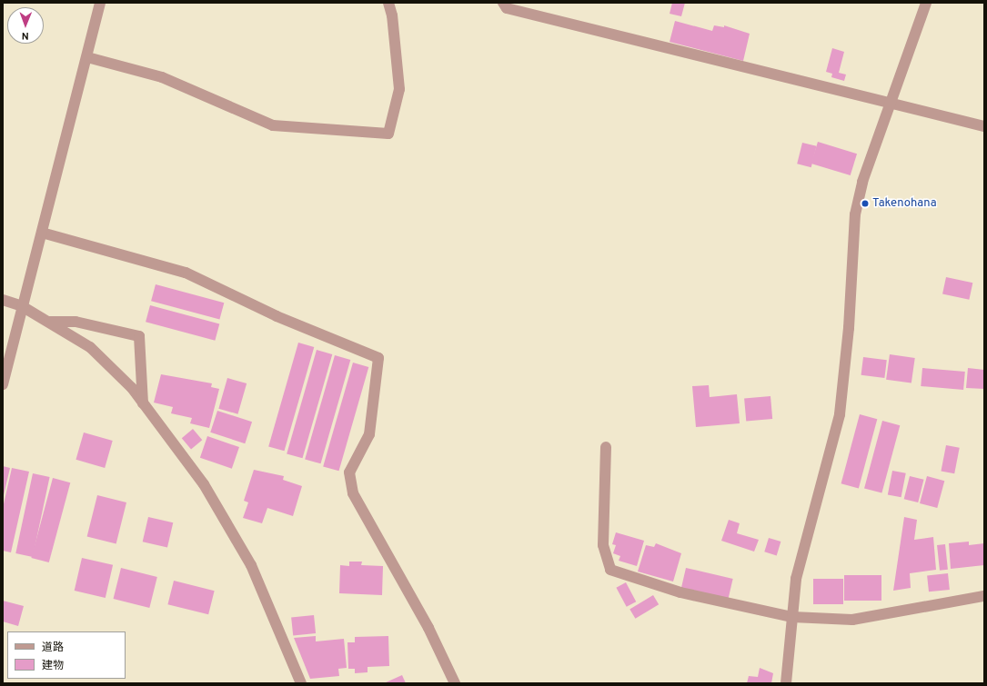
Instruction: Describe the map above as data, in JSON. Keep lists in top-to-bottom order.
{
  "places": ["Takenohana"],
  "legend": ["道路", "建物"],
  "north": "bottom"
}
